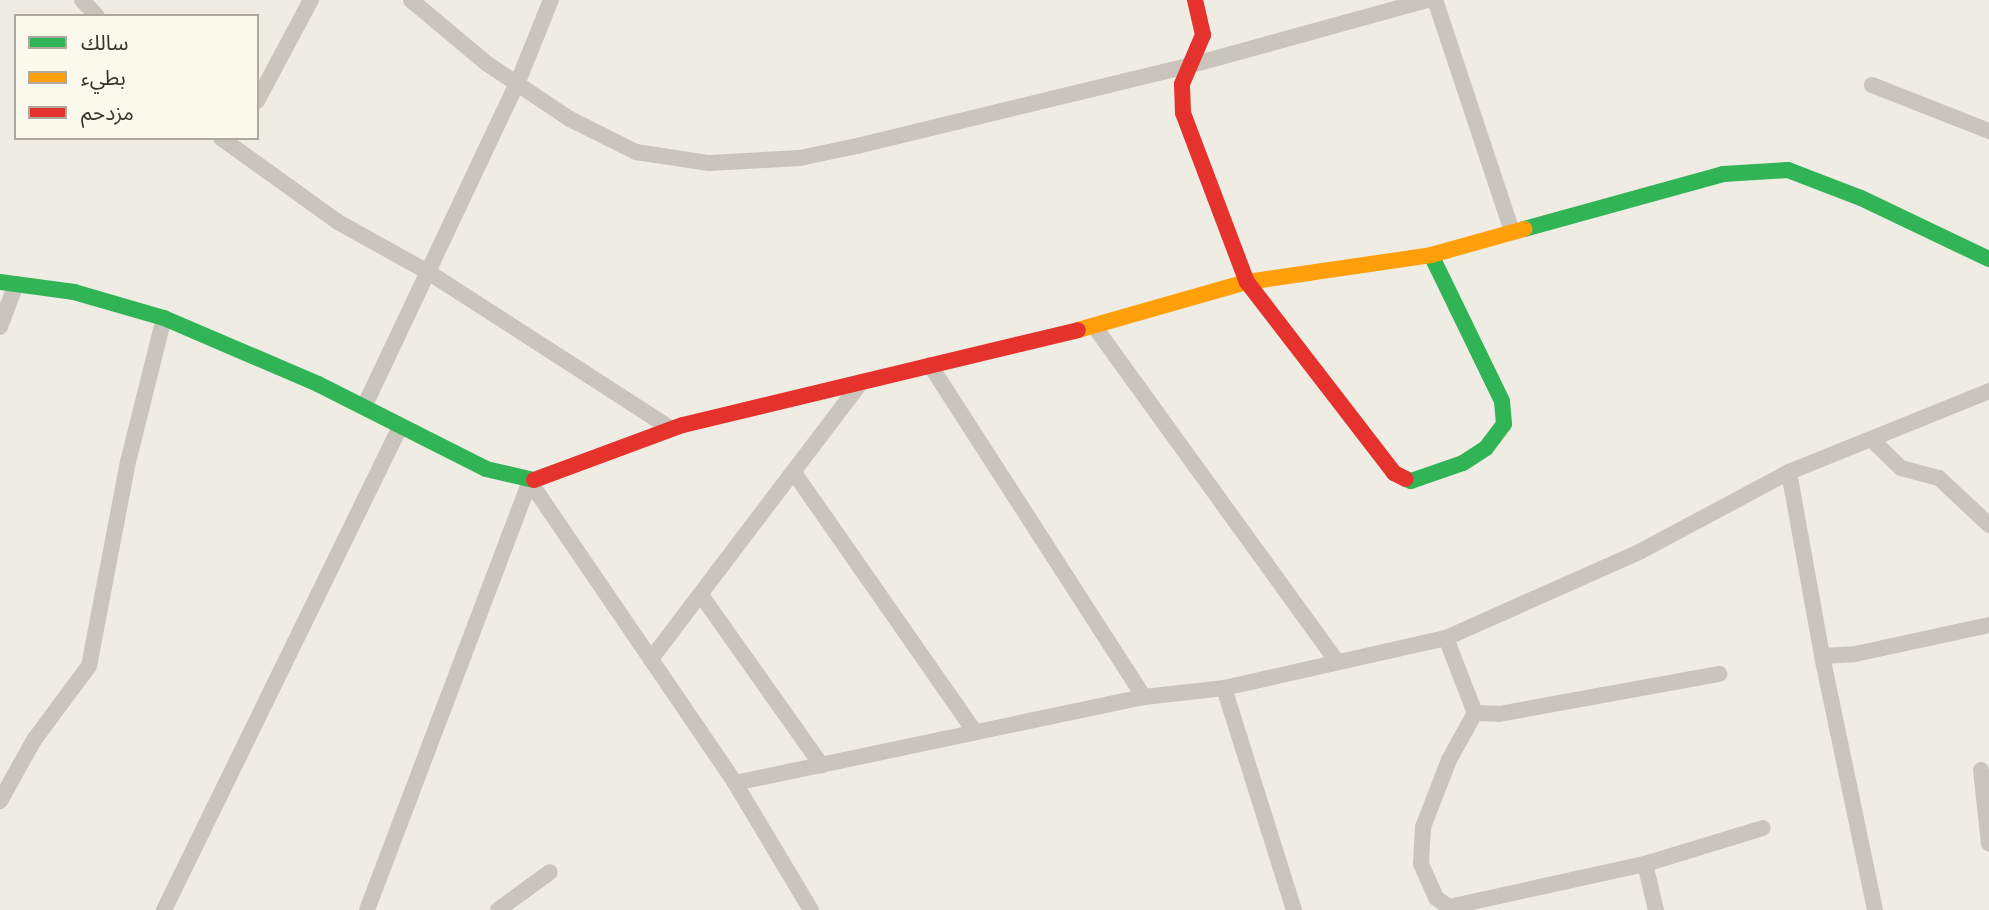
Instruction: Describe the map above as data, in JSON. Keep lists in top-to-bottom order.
{
  "legend": ["سالك", "بطيء", "مزدحم"]
}
